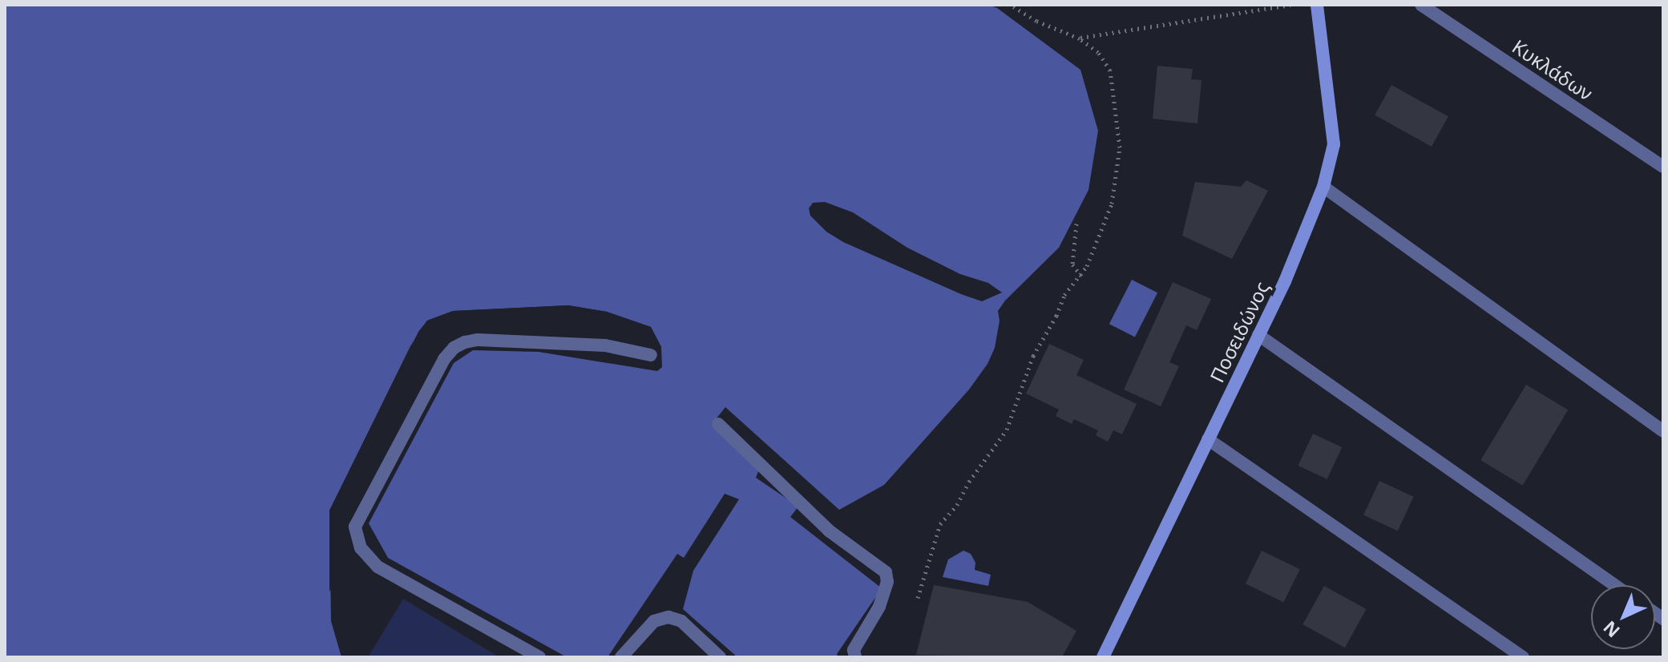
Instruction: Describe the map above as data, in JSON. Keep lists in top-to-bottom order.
{
  "streets": {
    "street": ["Κυκλάδων", "Ποσειδώνος"]
  },
  "north": "bottom left"
}
